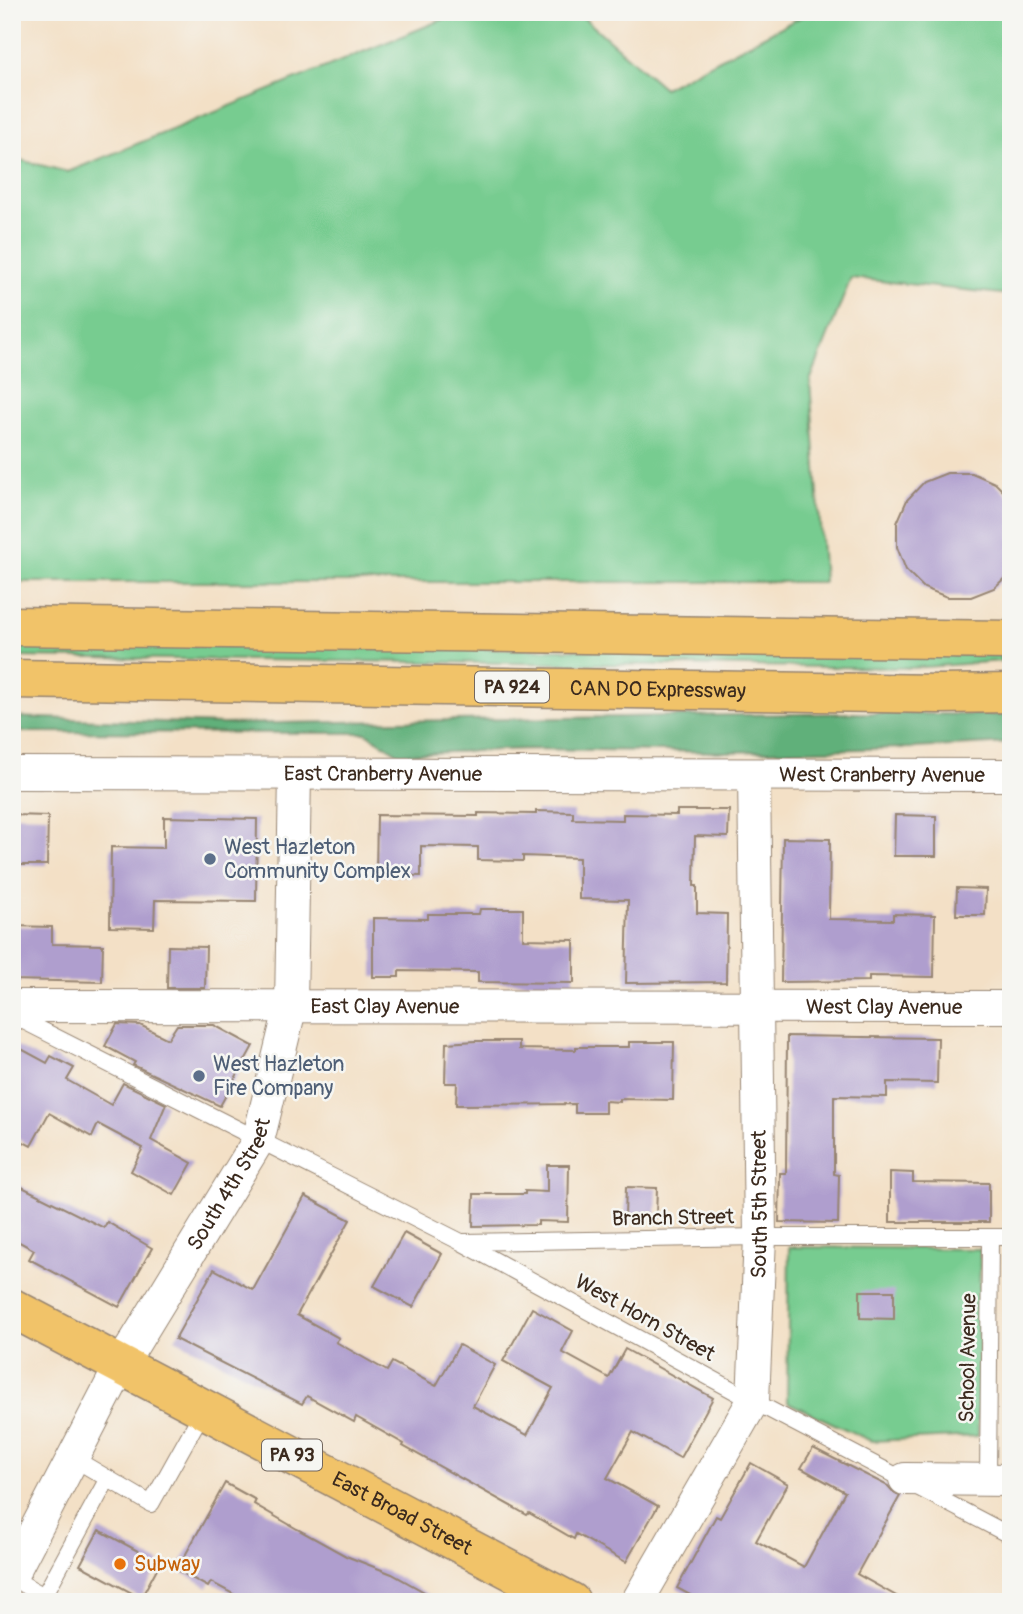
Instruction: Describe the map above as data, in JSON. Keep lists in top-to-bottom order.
{
  "streets": {
    "main road": [
      "PA 924",
      "CAN DO Expressway",
      "PA 93",
      "East Broad Street"
    ],
    "street": [
      "East Cranberry Avenue",
      "West Cranberry Avenue",
      "East Clay Avenue",
      "West Clay Avenue",
      "South 4th Street",
      "South 5th Street"
    ],
    "lane": ["Branch Street", "West Horn Street", "School Avenue"]
  },
  "crossings": [
    ["East Cranberry Avenue", "West Cranberry Avenue"],
    ["East Cranberry Avenue", "South 4th Street"],
    ["East Cranberry Avenue", "South 5th Street"],
    ["West Cranberry Avenue", "South 5th Street"],
    ["East Clay Avenue", "West Clay Avenue"],
    ["East Clay Avenue", "South 4th Street"],
    ["East Clay Avenue", "South 5th Street"],
    ["West Clay Avenue", "South 5th Street"],
    ["South 4th Street", "West Horn Street"],
    ["South 4th Street", "East Broad Street"],
    ["South 5th Street", "Branch Street"],
    ["South 5th Street", "West Horn Street"],
    ["Branch Street", "West Horn Street"],
    ["Branch Street", "School Avenue"]
  ],
  "places": ["West Hazleton Community Complex", "West Hazleton Fire Company", "Subway"]
}
